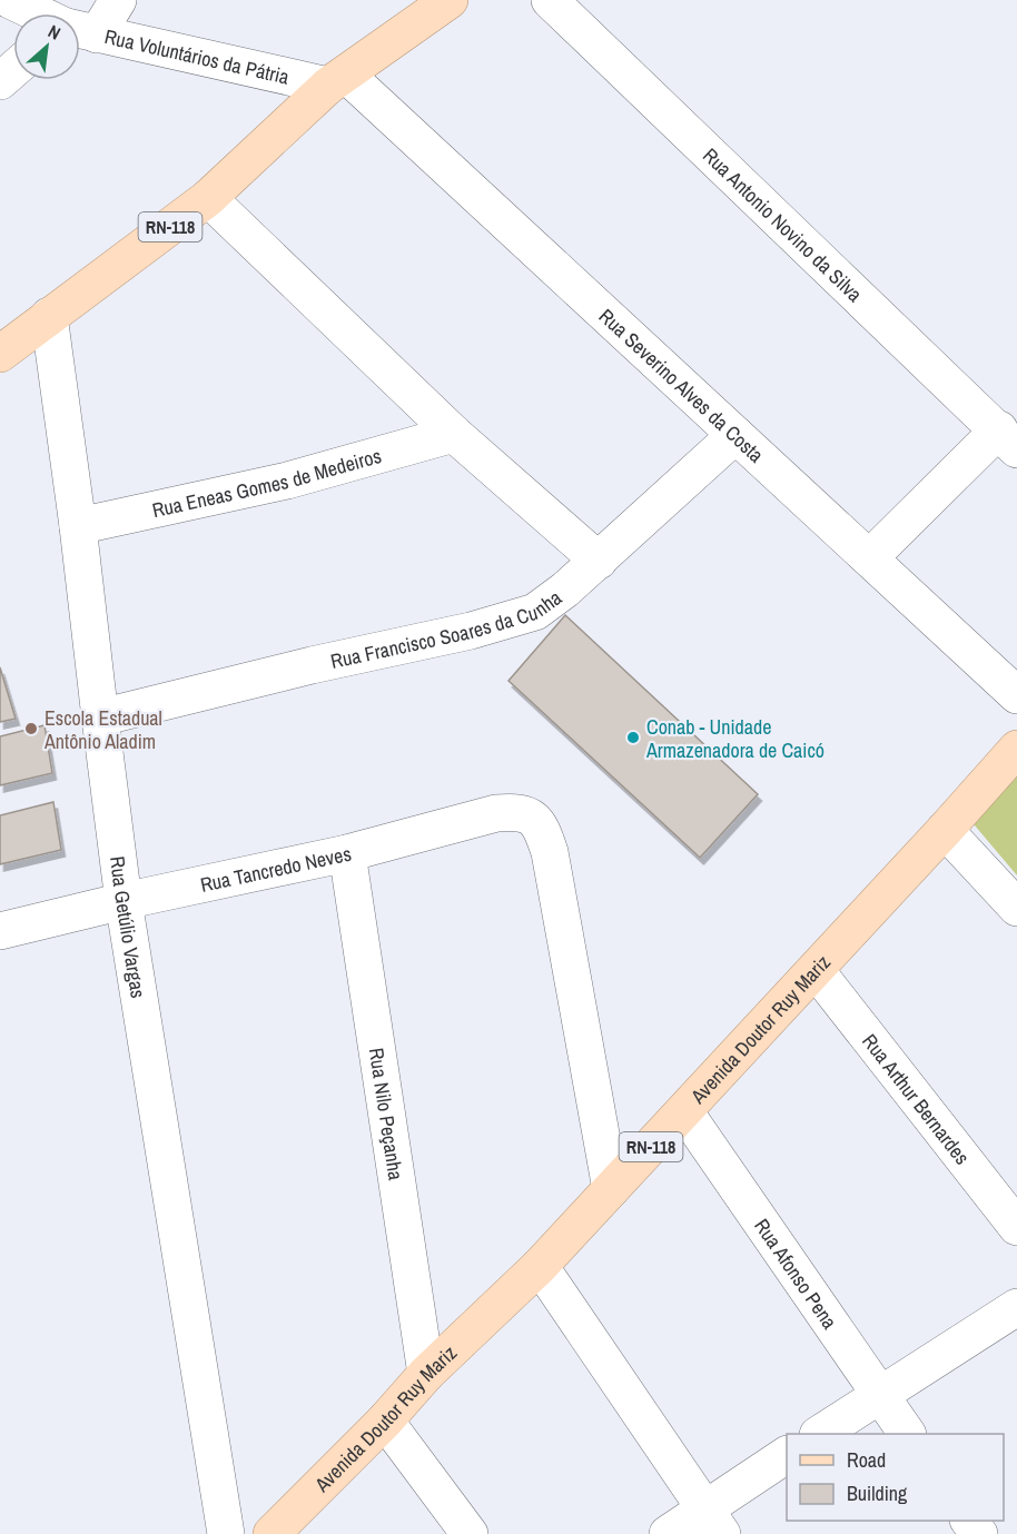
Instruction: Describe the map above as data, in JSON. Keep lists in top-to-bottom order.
{
  "streets": {
    "main road": ["RN-118", "Avenida Doutor Ruy Mariz"],
    "street": [
      "Rua Voluntários da Pátria",
      "Rua Antonio Novino da Silva",
      "Rua Severino Alves da Costa",
      "Rua Eneas Gomes de Medeiros",
      "Rua Francisco Soares da Cunha",
      "Rua Tancredo Neves",
      "Rua Getúlio Vargas",
      "Rua Arthur Bernardes",
      "Rua Nilo Peçanha",
      "Rua Afonso Pena"
    ]
  },
  "crossings": [
    ["Rua Voluntários da Pátria", "RN-118"],
    ["Rua Voluntários da Pátria", "Rua Severino Alves da Costa"],
    ["RN-118", "Rua Severino Alves da Costa"],
    ["RN-118", "Rua Getúlio Vargas"],
    ["Rua Severino Alves da Costa", "Rua Francisco Soares da Cunha"],
    ["Rua Eneas Gomes de Medeiros", "Rua Getúlio Vargas"],
    ["Rua Francisco Soares da Cunha", "Rua Getúlio Vargas"],
    ["Rua Tancredo Neves", "Rua Getúlio Vargas"],
    ["Rua Tancredo Neves", "Avenida Doutor Ruy Mariz"],
    ["Rua Tancredo Neves", "Rua Nilo Peçanha"],
    ["Avenida Doutor Ruy Mariz", "Rua Arthur Bernardes"],
    ["Avenida Doutor Ruy Mariz", "Rua Nilo Peçanha"],
    ["Avenida Doutor Ruy Mariz", "Rua Afonso Pena"]
  ],
  "places": ["Escola Estadual Antônio Aladim", "Conab - Unidade Armazenadora de Caicó"],
  "legend": ["Road", "Building"],
  "north": "top right"
}
